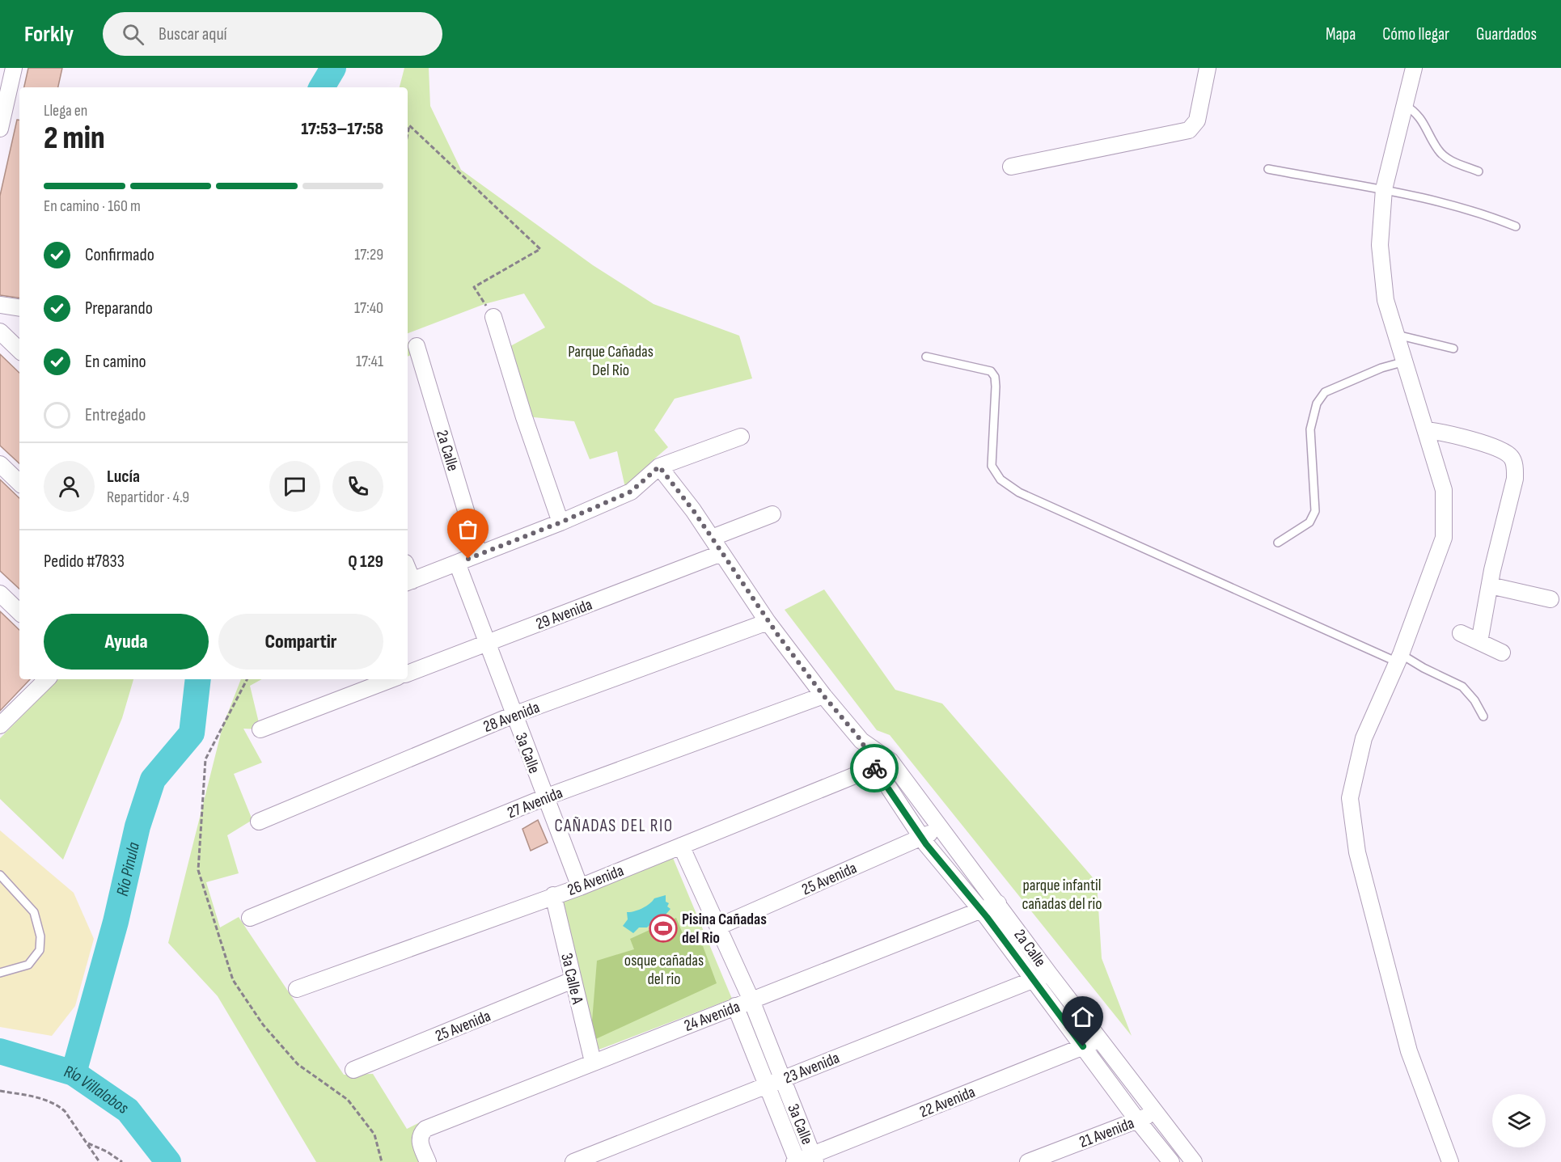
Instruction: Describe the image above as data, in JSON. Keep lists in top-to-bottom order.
{
  "streets": {
    "street": [
      "2a Calle",
      "29 Avenida",
      "28 Avenida",
      "3a Calle",
      "27 Avenida",
      "25 Avenida",
      "26 Avenida",
      "3a Calle A",
      "24 Avenida",
      "23 Avenida",
      "22 Avenida",
      "21 Avenida"
    ]
  },
  "crossings": [
    ["2a Calle", "29 Avenida"],
    ["2a Calle", "28 Avenida"],
    ["2a Calle", "27 Avenida"],
    ["2a Calle", "25 Avenida"],
    ["2a Calle", "26 Avenida"],
    ["2a Calle", "24 Avenida"],
    ["2a Calle", "23 Avenida"],
    ["2a Calle", "22 Avenida"],
    ["2a Calle", "21 Avenida"],
    ["29 Avenida", "3a Calle"],
    ["28 Avenida", "3a Calle"],
    ["3a Calle", "27 Avenida"],
    ["3a Calle", "25 Avenida"],
    ["3a Calle", "26 Avenida"],
    ["3a Calle", "24 Avenida"],
    ["3a Calle", "23 Avenida"],
    ["3a Calle", "22 Avenida"],
    ["25 Avenida", "3a Calle A"],
    ["26 Avenida", "3a Calle A"],
    ["3a Calle A", "24 Avenida"]
  ],
  "districts": ["CAÑADAS DEL RIO"],
  "water": ["Río Pinula", "Río Villalobos"],
  "parks": ["Parque Cañadas Del Rio", "parque infantil cañadas del rio", "osque cañadas del rio"],
  "places": {
    "sports": ["Pisina Cañadas del Rio"]
  },
  "page": {
    "header": "Forkly",
    "search": "Buscar aquí",
    "nav": ["Mapa", "Cómo llegar", "Guardados"],
    "heading": ["2 min", "Llega en", "17:53–17:58"],
    "panel": [
      "Lucía",
      "Repartidor · 4.9",
      "Pedido #7833",
      "Q 129"
    ],
    "bar": "En camino · 160 m",
    "list": [
      ["Confirmado", "17:29"],
      ["Preparando", "17:40"],
      ["En camino", "17:41"],
      "Entregado"
    ],
    "buttons": ["Ayuda", "Compartir"]
  }
}
